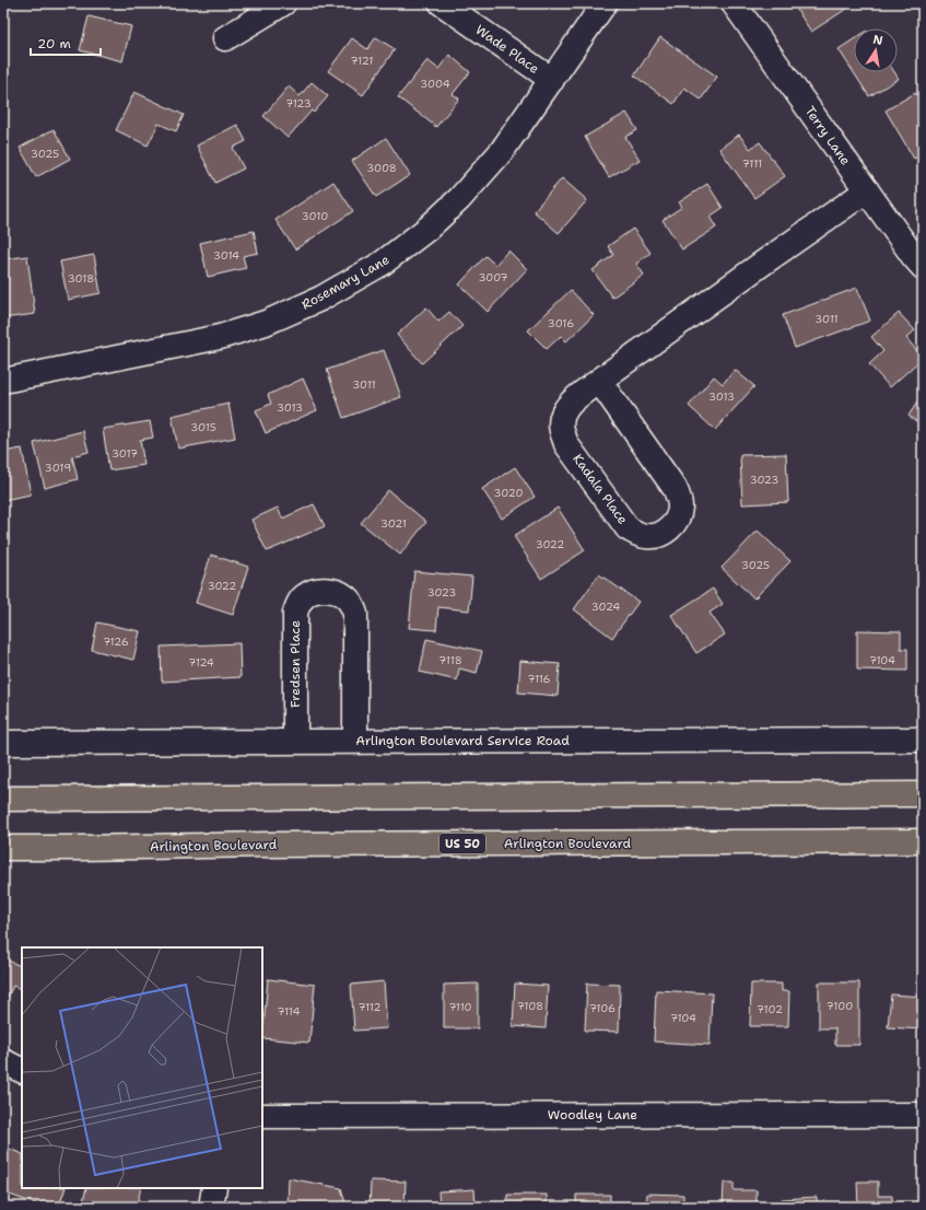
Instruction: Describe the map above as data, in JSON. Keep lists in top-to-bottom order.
{
  "streets": {
    "highway": ["US 50", "Arlington Boulevard"],
    "street": [
      "Wade Place",
      "Terry Lane",
      "Rosemary Lane",
      "Kadala Place",
      "Fredsen Place",
      "Arlington Boulevard Service Road",
      "Woodley Lane"
    ]
  },
  "crossings": [
    ["Wade Place", "Rosemary Lane"],
    ["Terry Lane", "Kadala Place"],
    ["Fredsen Place", "Arlington Boulevard Service Road"]
  ],
  "house_numbers": [
    "7121",
    "3004",
    "7123",
    "3025",
    "7111",
    "3008",
    "3010",
    "3014",
    "3007",
    "3018",
    "3011",
    "3016",
    "3011",
    "3013",
    "3013",
    "3015",
    "3017",
    "3019",
    "3023",
    "3020",
    "3021",
    "3022",
    "3025",
    "3022",
    "3023",
    "3024",
    "7126",
    "7118",
    "7104",
    "7124",
    "7116",
    "7108",
    "7100",
    "7112",
    "7110",
    "7106",
    "7102",
    "7114",
    "7104"
  ],
  "scale_bar": "20 m",
  "north": "top"
}
